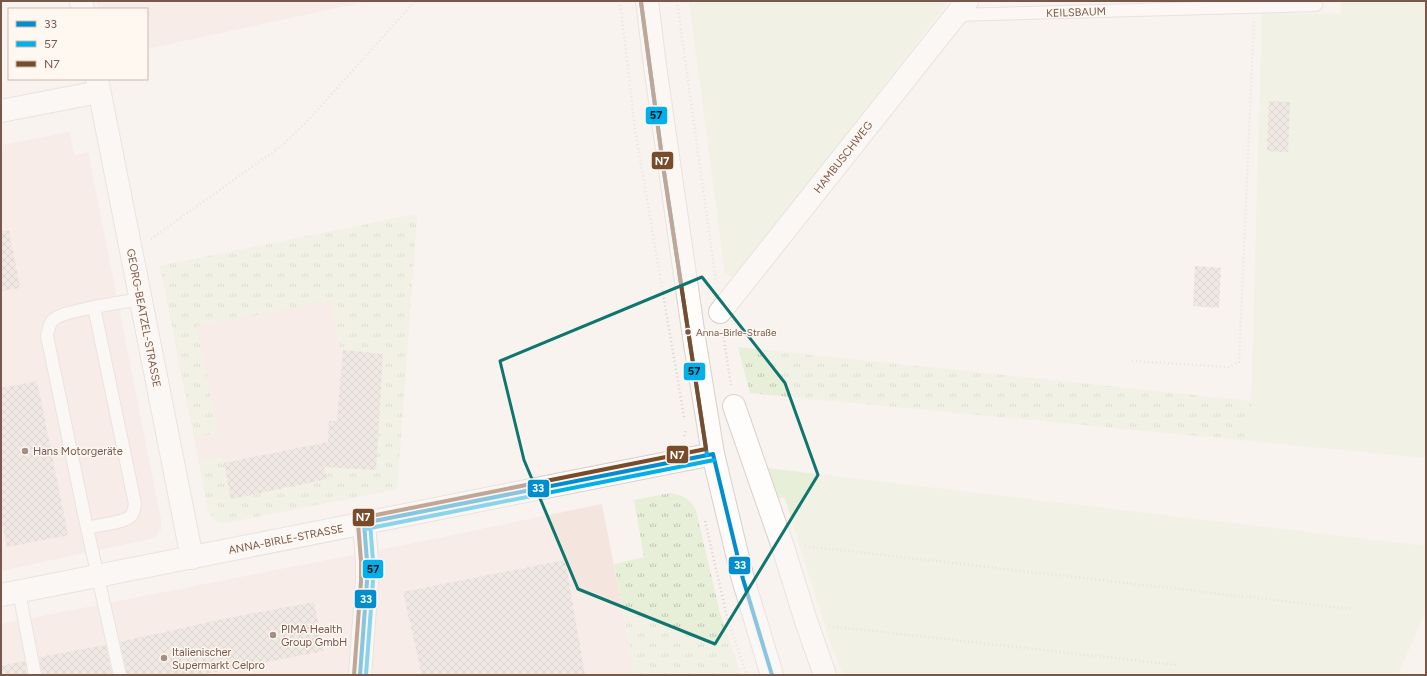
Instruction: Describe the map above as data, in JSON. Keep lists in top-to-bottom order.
{
  "streets": {
    "street": ["HAMBUSCHWEG", "GEORG-BEATZEL-STRASSE", "ANNA-BIRLE-STRASSE"],
    "lane": ["KEILSBAUM"]
  },
  "crossings": [
    ["KEILSBAUM", "HAMBUSCHWEG"],
    ["GEORG-BEATZEL-STRASSE", "ANNA-BIRLE-STRASSE"]
  ],
  "places": [
    "Anna-Birle-Straße",
    "Hans Motorgeräte",
    "PIMA Health Group GmbH",
    "Italienischer Supermarkt Celpro"
  ],
  "lines": ["transit line 57", "transit line N7", "transit line 33"],
  "legend": ["33", "57", "N7"]
}
